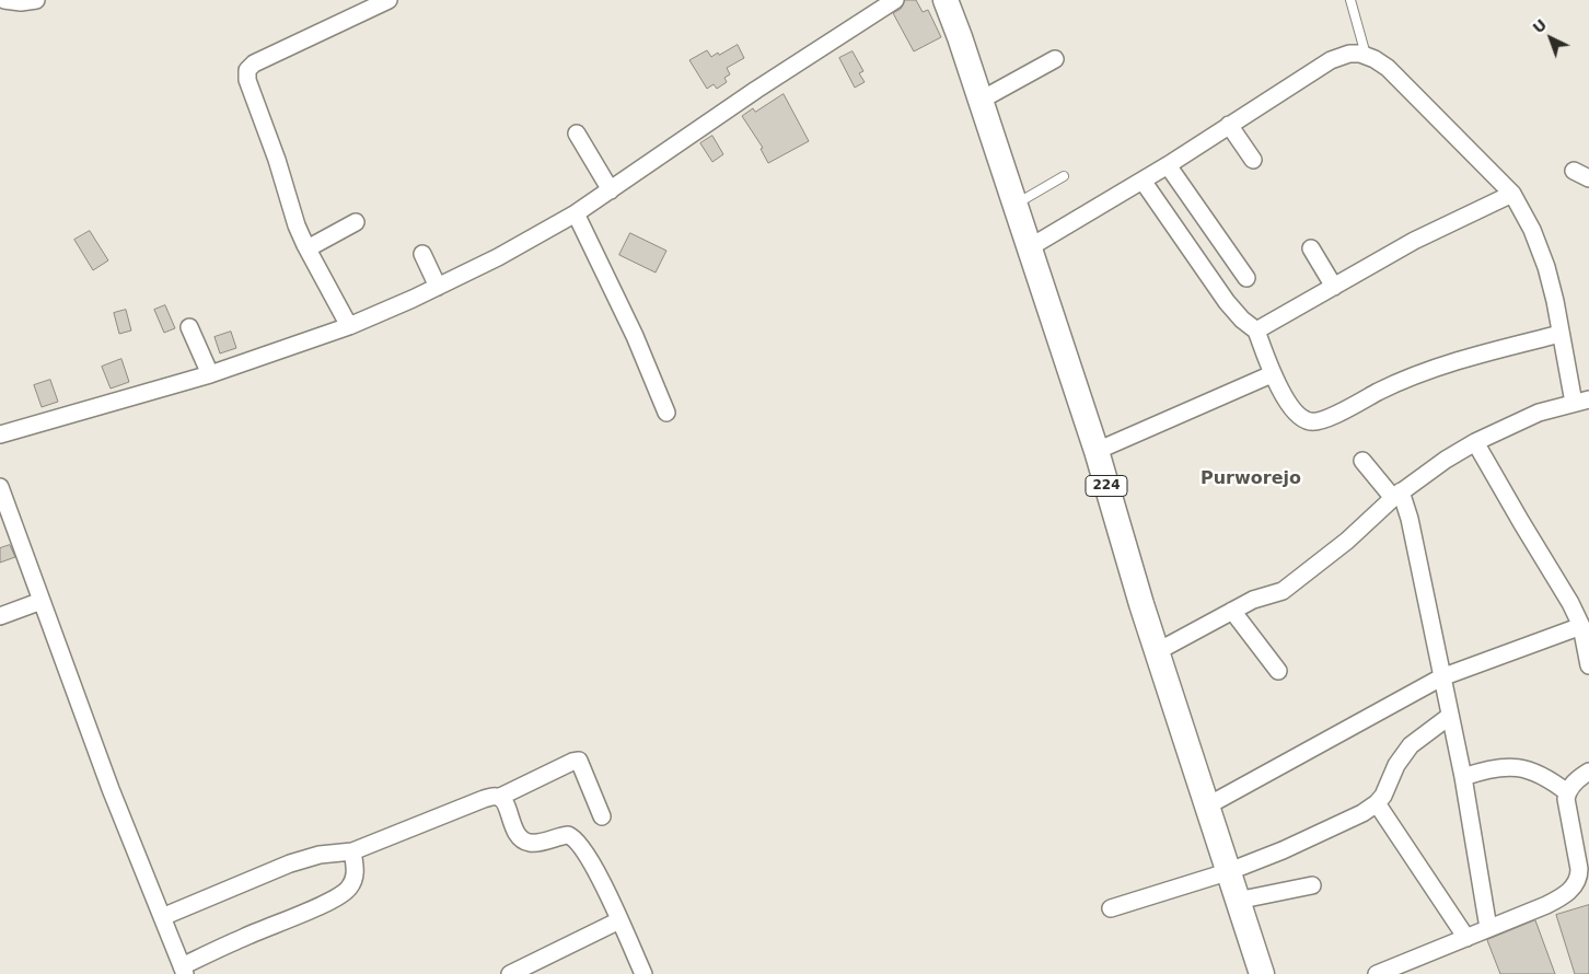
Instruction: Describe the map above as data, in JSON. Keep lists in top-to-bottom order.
{
  "streets": {
    "main road": ["224"]
  },
  "districts": ["Purworejo"],
  "north": "top left"
}
